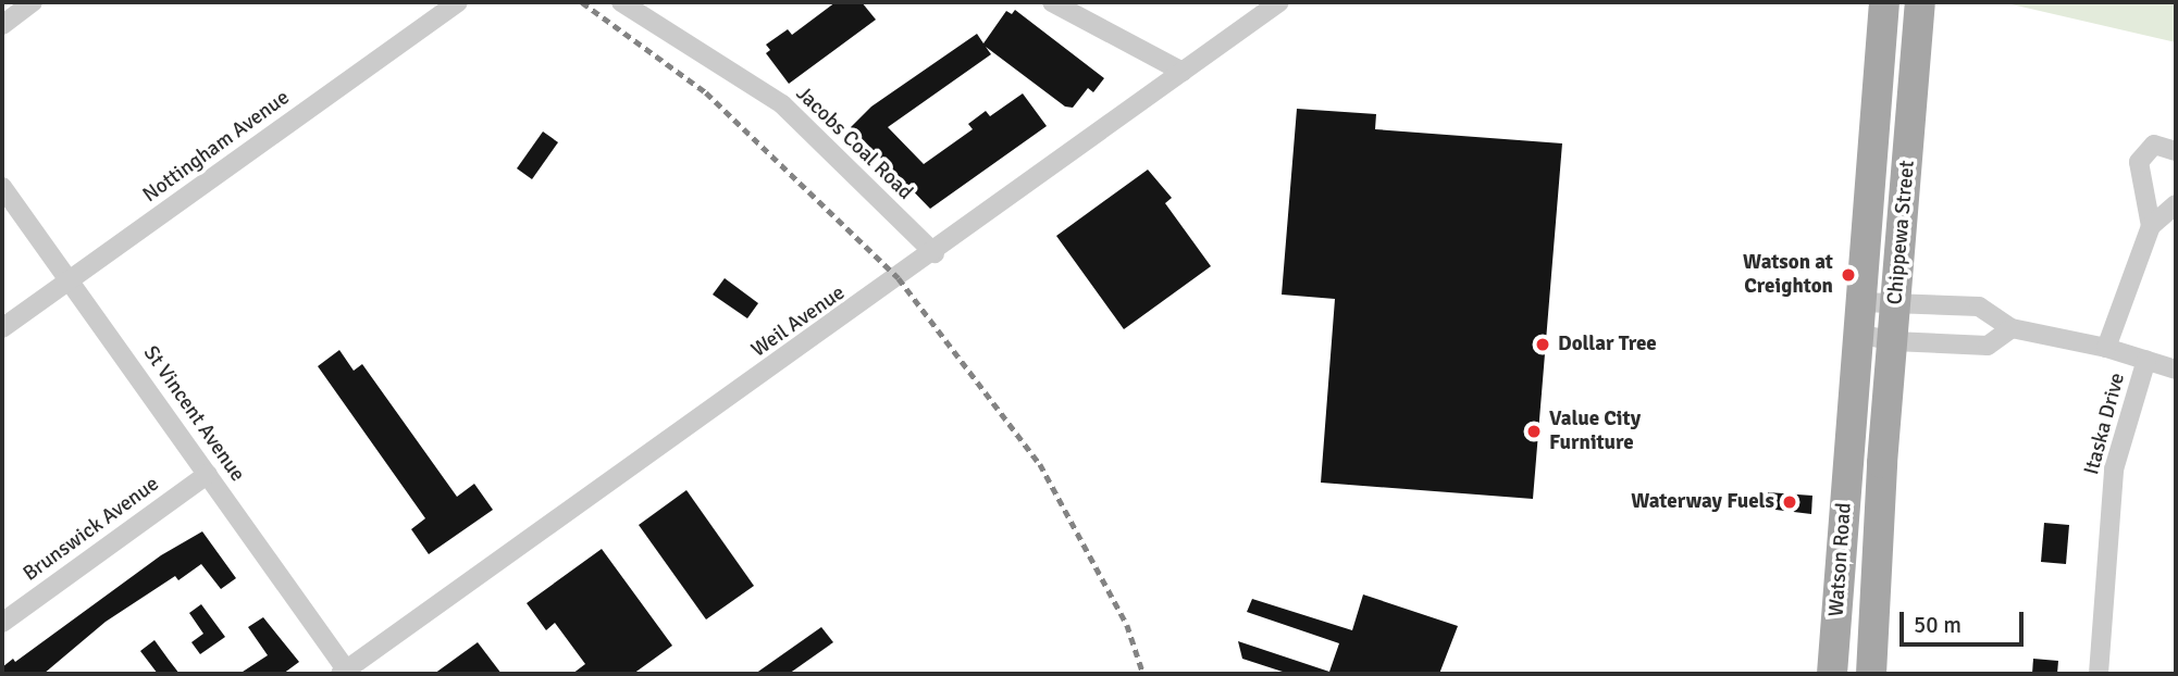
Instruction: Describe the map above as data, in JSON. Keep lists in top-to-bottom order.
{
  "streets": {
    "main road": ["Chippewa Street", "Watson Road"],
    "street": [
      "Jacobs Coal Road",
      "Nottingham Avenue",
      "Weil Avenue",
      "St Vincent Avenue",
      "Itaska Drive",
      "Brunswick Avenue"
    ]
  },
  "crossings": [
    ["Jacobs Coal Road", "Weil Avenue"],
    ["Nottingham Avenue", "St Vincent Avenue"],
    ["Chippewa Street", "Watson Road"],
    ["Weil Avenue", "St Vincent Avenue"],
    ["St Vincent Avenue", "Brunswick Avenue"]
  ],
  "places": [
    "Watson at Creighton",
    "Dollar Tree",
    "Value City Furniture",
    "Waterway Fuels"
  ],
  "scale_bar": "50 m"
}
